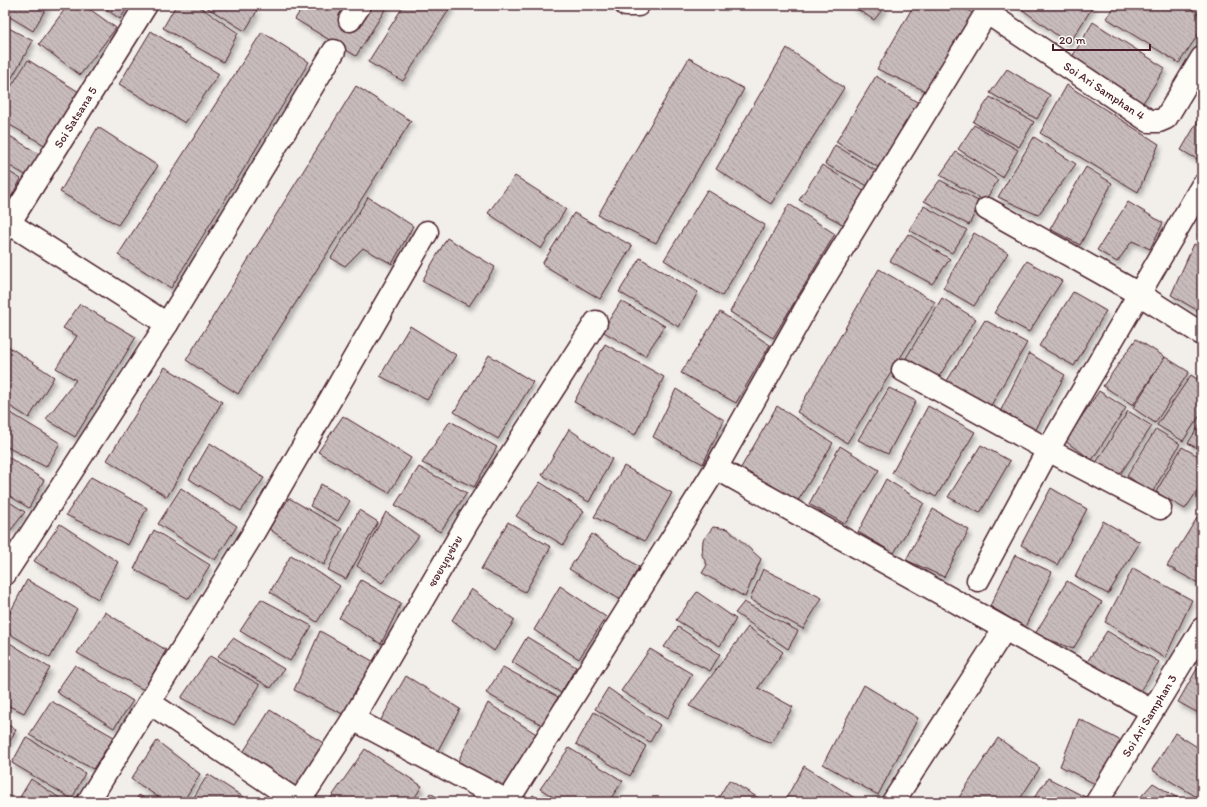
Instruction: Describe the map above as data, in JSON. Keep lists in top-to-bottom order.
{
  "streets": {
    "street": [
      "Soi Ari Samphan 4",
      "Soi Satsana 5",
      "ซอยบุญช่วย",
      "Soi Ari Samphan 3"
    ]
  },
  "scale_bar": "20 m"
}
